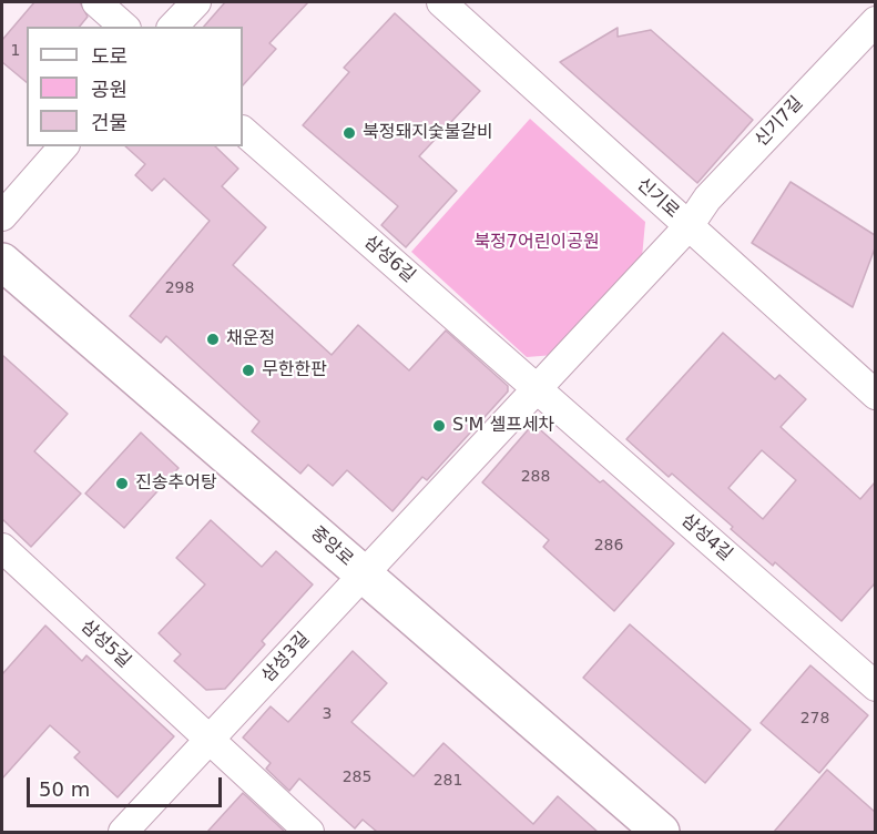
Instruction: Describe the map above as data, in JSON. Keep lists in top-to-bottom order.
{
  "streets": {
    "street": [
      "신기7길",
      "신기로",
      "삼성6길",
      "삼성4길",
      "중앙로",
      "삼성5길",
      "삼성3길"
    ]
  },
  "crossings": [
    ["신기7길", "신기로"],
    ["삼성6길", "삼성4길"],
    ["중앙로", "삼성3길"],
    ["삼성5길", "삼성3길"]
  ],
  "parks": ["북정7어린이공원"],
  "places": [
    "북정돼지숯불갈비",
    "채운정",
    "무한한판",
    "S'M 셀프세차",
    "진송추어탕"
  ],
  "house_numbers": [
    "1",
    "298",
    "288",
    "286",
    "3",
    "278",
    "285",
    "281"
  ],
  "legend": ["도로", "공원", "건물"],
  "scale_bar": "50 m"
}
